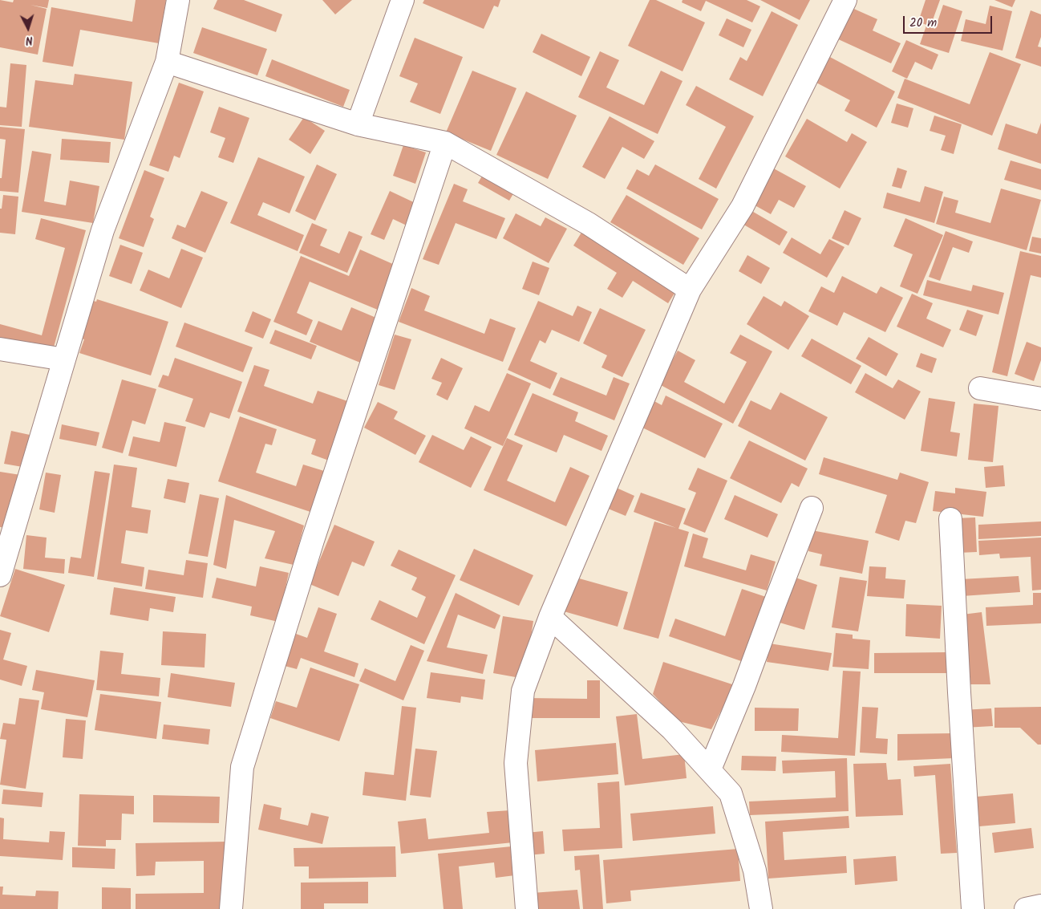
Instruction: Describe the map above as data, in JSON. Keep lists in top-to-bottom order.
{
  "scale_bar": "20 m",
  "north": "bottom"
}
